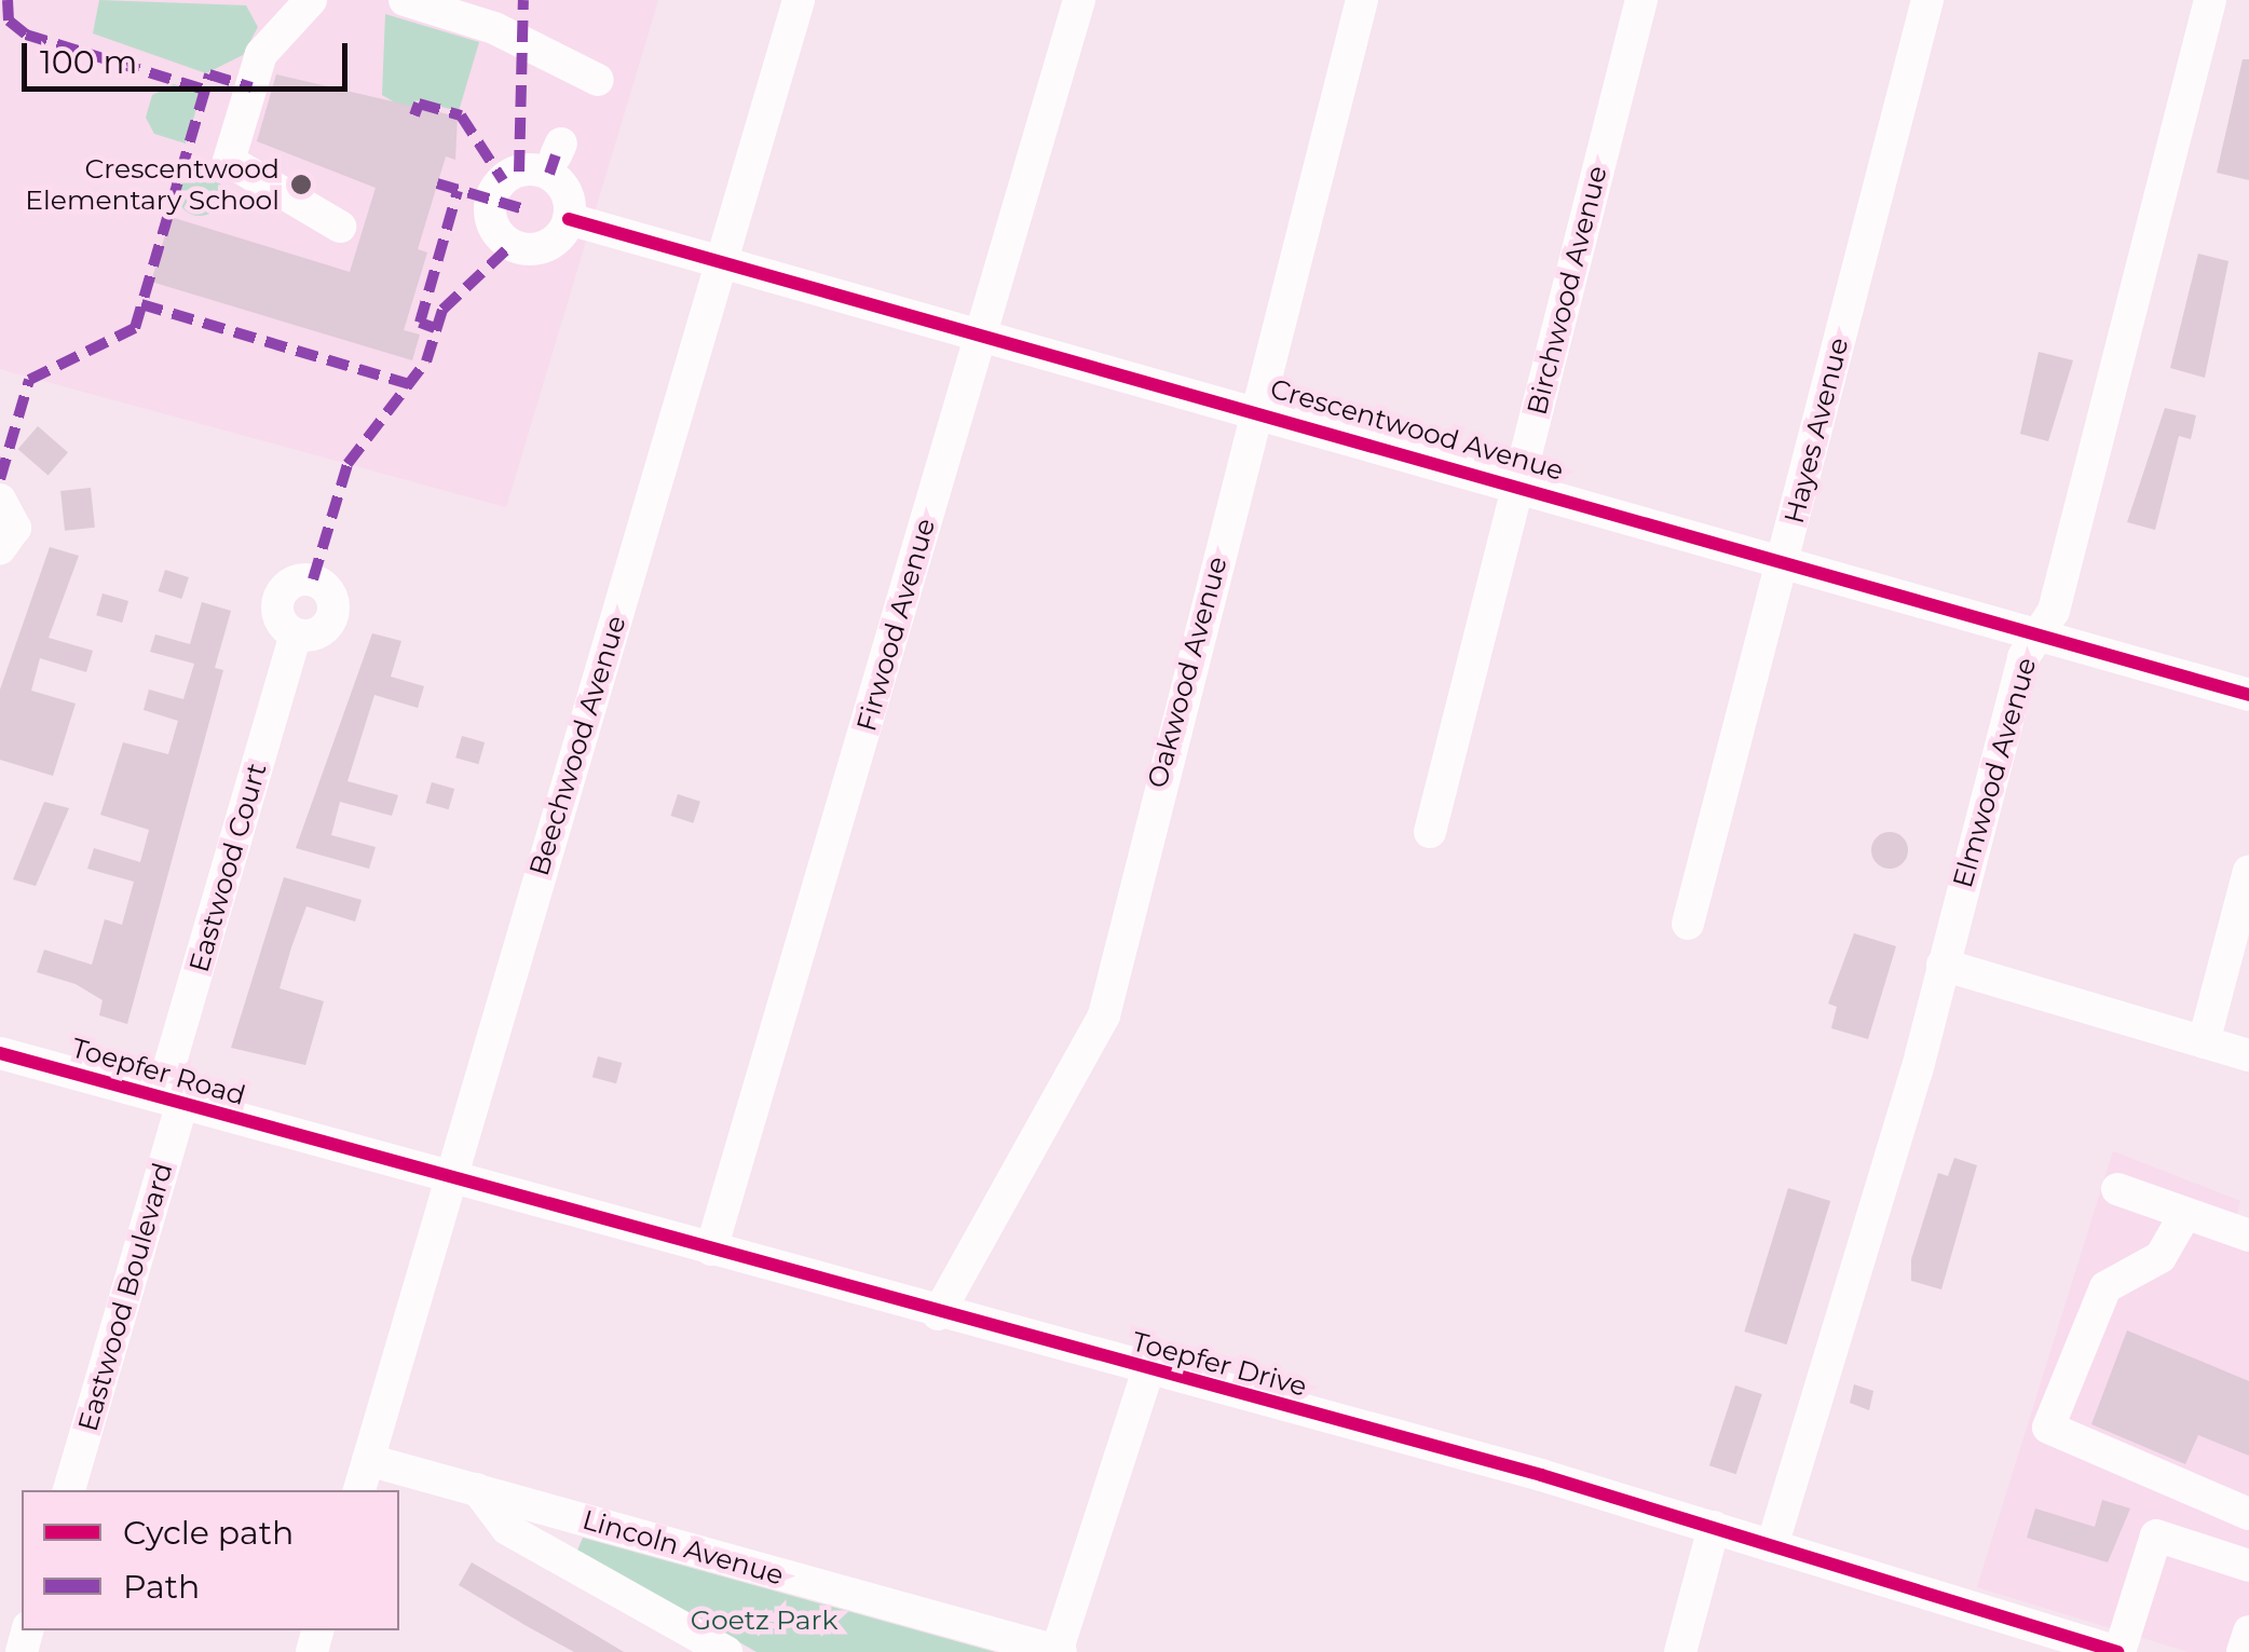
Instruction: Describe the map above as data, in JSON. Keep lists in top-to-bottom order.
{
  "streets": {
    "street": [
      "Birchwood Avenue",
      "Crescentwood Avenue",
      "Hayes Avenue",
      "Firwood Avenue",
      "Oakwood Avenue",
      "Beechwood Avenue",
      "Elmwood Avenue",
      "Eastwood Court",
      "Toepfer Road",
      "Eastwood Boulevard",
      "Toepfer Drive",
      "Lincoln Avenue"
    ]
  },
  "crossings": [
    ["Birchwood Avenue", "Crescentwood Avenue"],
    ["Crescentwood Avenue", "Hayes Avenue"],
    ["Crescentwood Avenue", "Firwood Avenue"],
    ["Crescentwood Avenue", "Oakwood Avenue"],
    ["Crescentwood Avenue", "Beechwood Avenue"],
    ["Crescentwood Avenue", "Elmwood Avenue"],
    ["Firwood Avenue", "Toepfer Drive"],
    ["Oakwood Avenue", "Toepfer Drive"],
    ["Beechwood Avenue", "Toepfer Drive"],
    ["Beechwood Avenue", "Lincoln Avenue"],
    ["Elmwood Avenue", "Toepfer Drive"],
    ["Eastwood Court", "Toepfer Road"],
    ["Eastwood Court", "Eastwood Boulevard"],
    ["Toepfer Road", "Eastwood Boulevard"],
    ["Toepfer Road", "Toepfer Drive"]
  ],
  "parks": ["Goetz Park"],
  "places": ["Crescentwood Elementary School"],
  "legend": ["Cycle path", "Path"],
  "scale_bar": "100 m"
}
